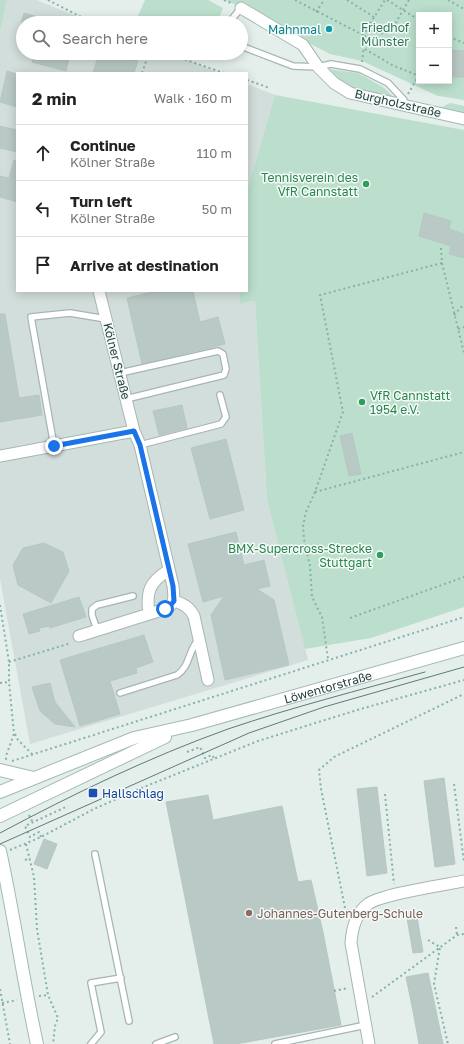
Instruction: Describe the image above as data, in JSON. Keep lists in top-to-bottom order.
{
  "streets": {
    "main road": ["Löwentorstraße"],
    "street": ["Burgholzstraße", "Kölner Straße"]
  },
  "parks": ["Friedhof Münster"],
  "places": {
    "other": [
      "Mahnmal",
      "Tennisverein des VfR Cannstatt",
      "VfR Cannstatt 1954 e.V.",
      "BMX-Supercross-Strecke Stuttgart",
      "Johannes-Gutenberg-Schule"
    ],
    "transit": ["Hallschlag"]
  },
  "page": {
    "map_buttons": ["+", "−"],
    "search": "Search here",
    "heading": ["2 min", "Walk · 160 m"],
    "list": [
      ["Continue", "Kölner Straße", "110 m"],
      ["Turn left", "Kölner Straße", "50 m"],
      "Arrive at destination"
    ]
  }
}
